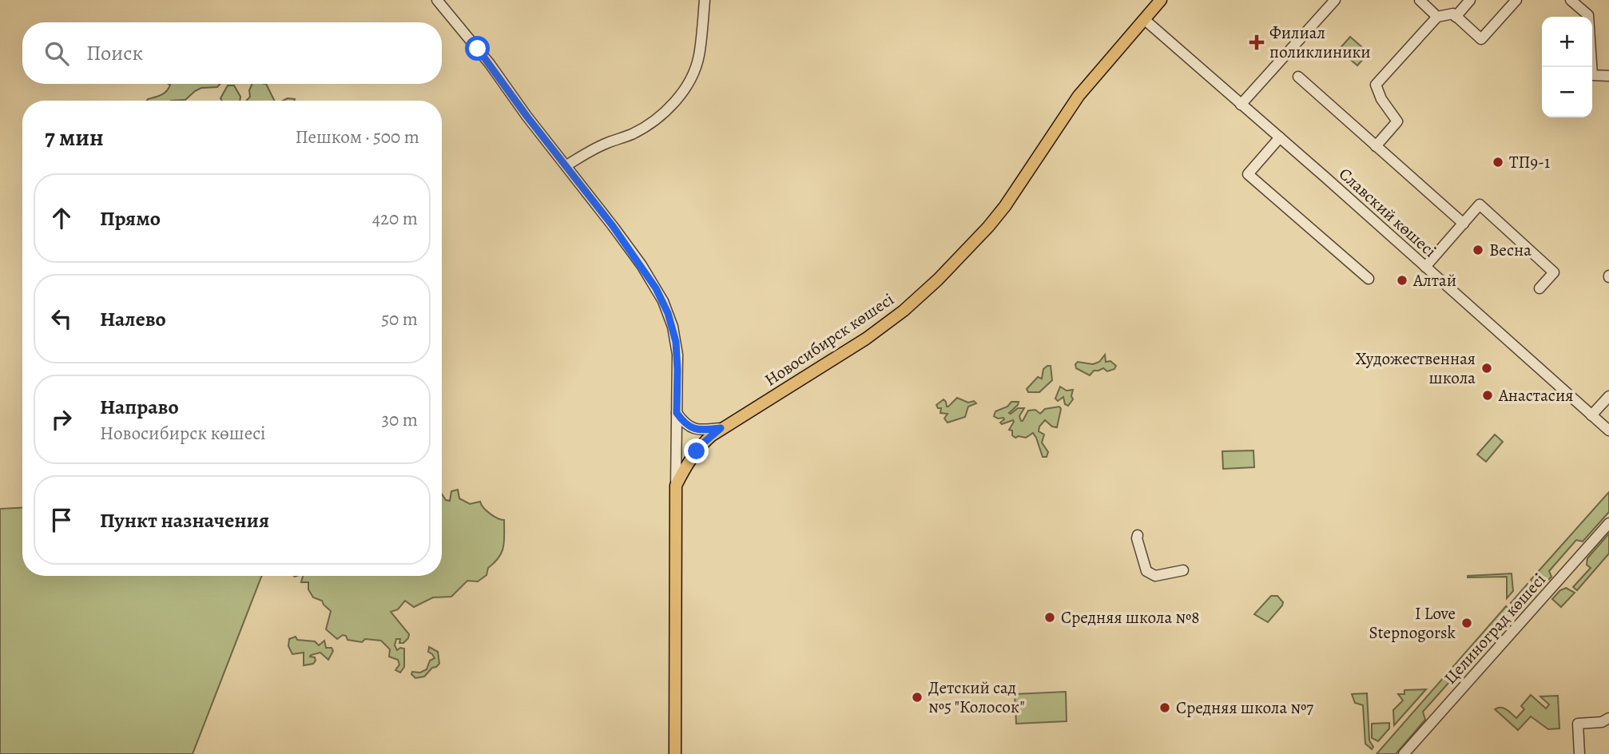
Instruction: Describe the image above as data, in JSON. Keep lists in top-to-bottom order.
{
  "streets": {
    "main road": ["Новосибирск көшесі"],
    "street": ["Славский көшесі", "Целиноград көшесі"]
  },
  "crossings": [
    ["Славский көшесі", "Новосибирск көшесі"]
  ],
  "places": {
    "health": ["Филиал поликлиники"],
    "other": [
      "ТП9-1",
      "Весна",
      "Алтай",
      "Художественная школа",
      "Анастасия",
      "Средняя школа №8",
      "I Love Stepnogorsk",
      "Детский сад №5 \"Колосок\"",
      "Средняя школа №7"
    ]
  },
  "page": {
    "map_buttons": ["+", "−"],
    "search": "Поиск",
    "heading": ["7 мин", "Пешком · 500 m"],
    "list": [
      ["Прямо", "420 m"],
      ["Налево", "50 m"],
      ["Направо", "Новосибирск көшесі", "30 m"],
      "Пункт назначения"
    ]
  }
}
